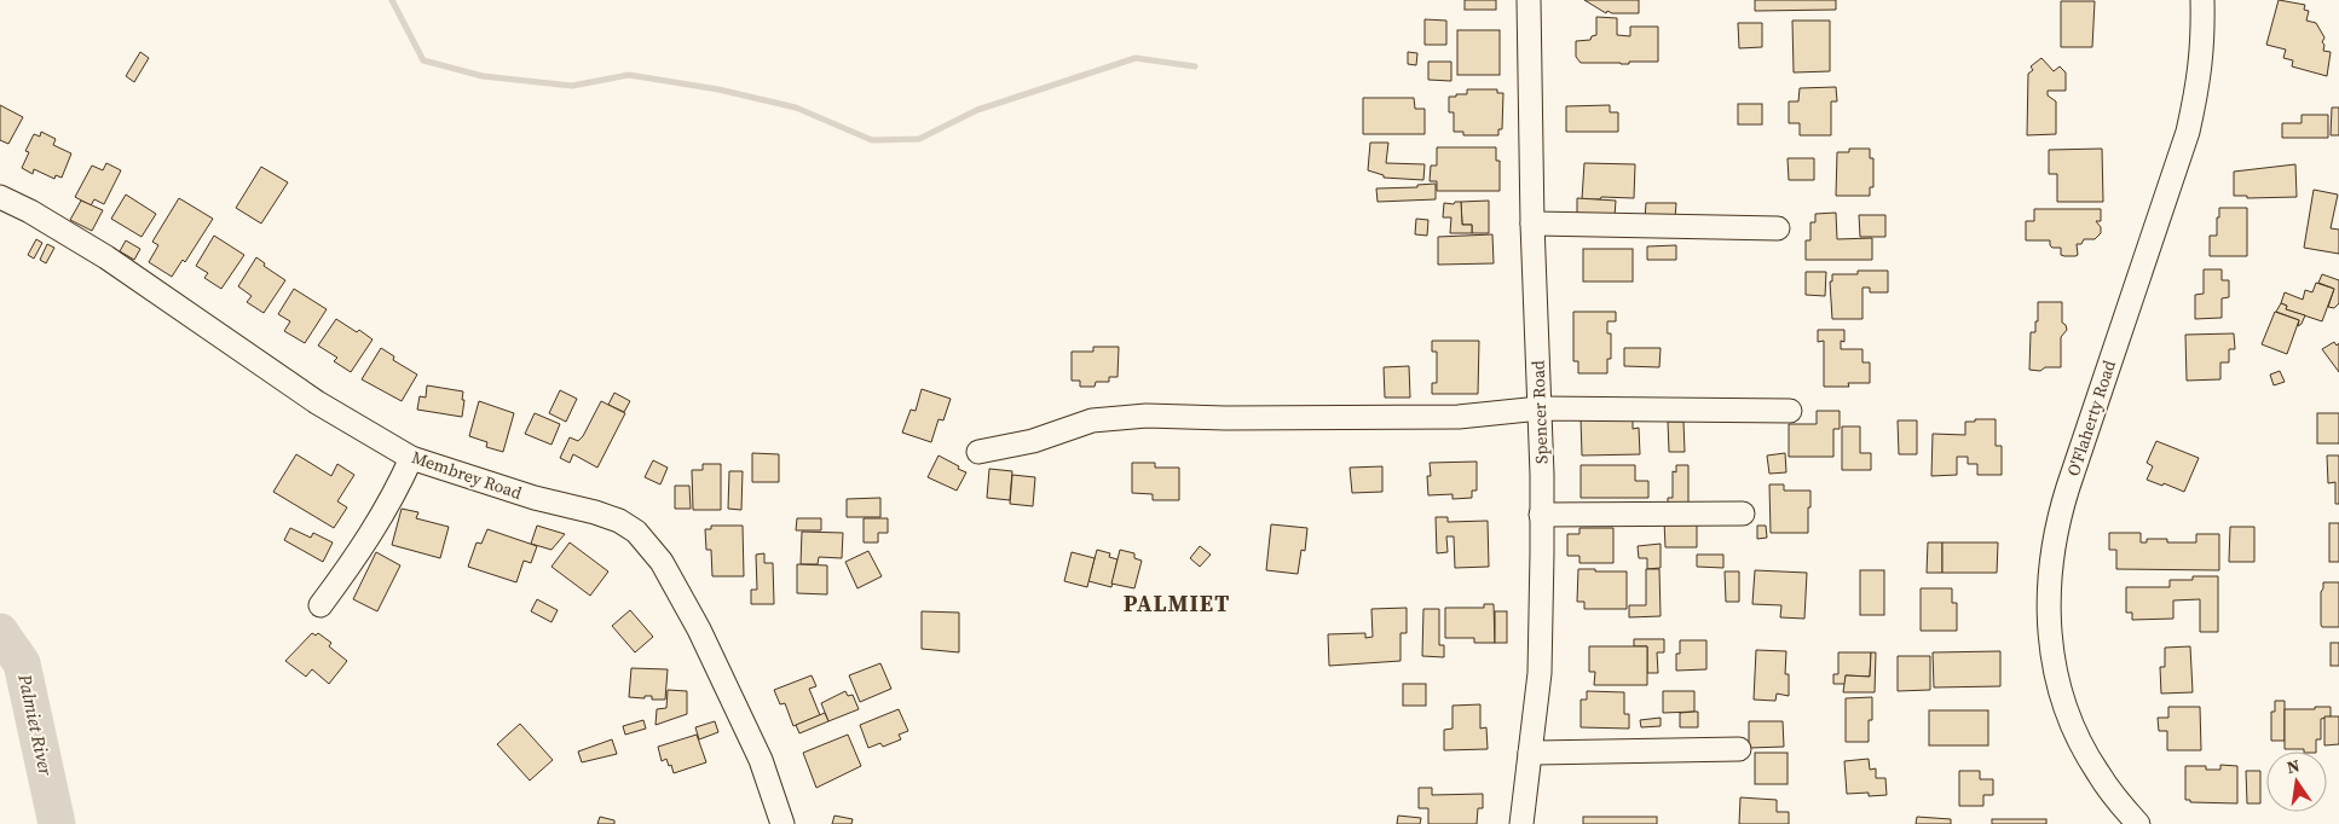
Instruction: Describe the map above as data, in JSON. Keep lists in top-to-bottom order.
{
  "streets": {
    "street": ["Spencer Road", "O'Flaherty Road", "Membrey Road"]
  },
  "districts": ["PALMIET"],
  "water": ["Palmiet River"],
  "north": "top"
}
